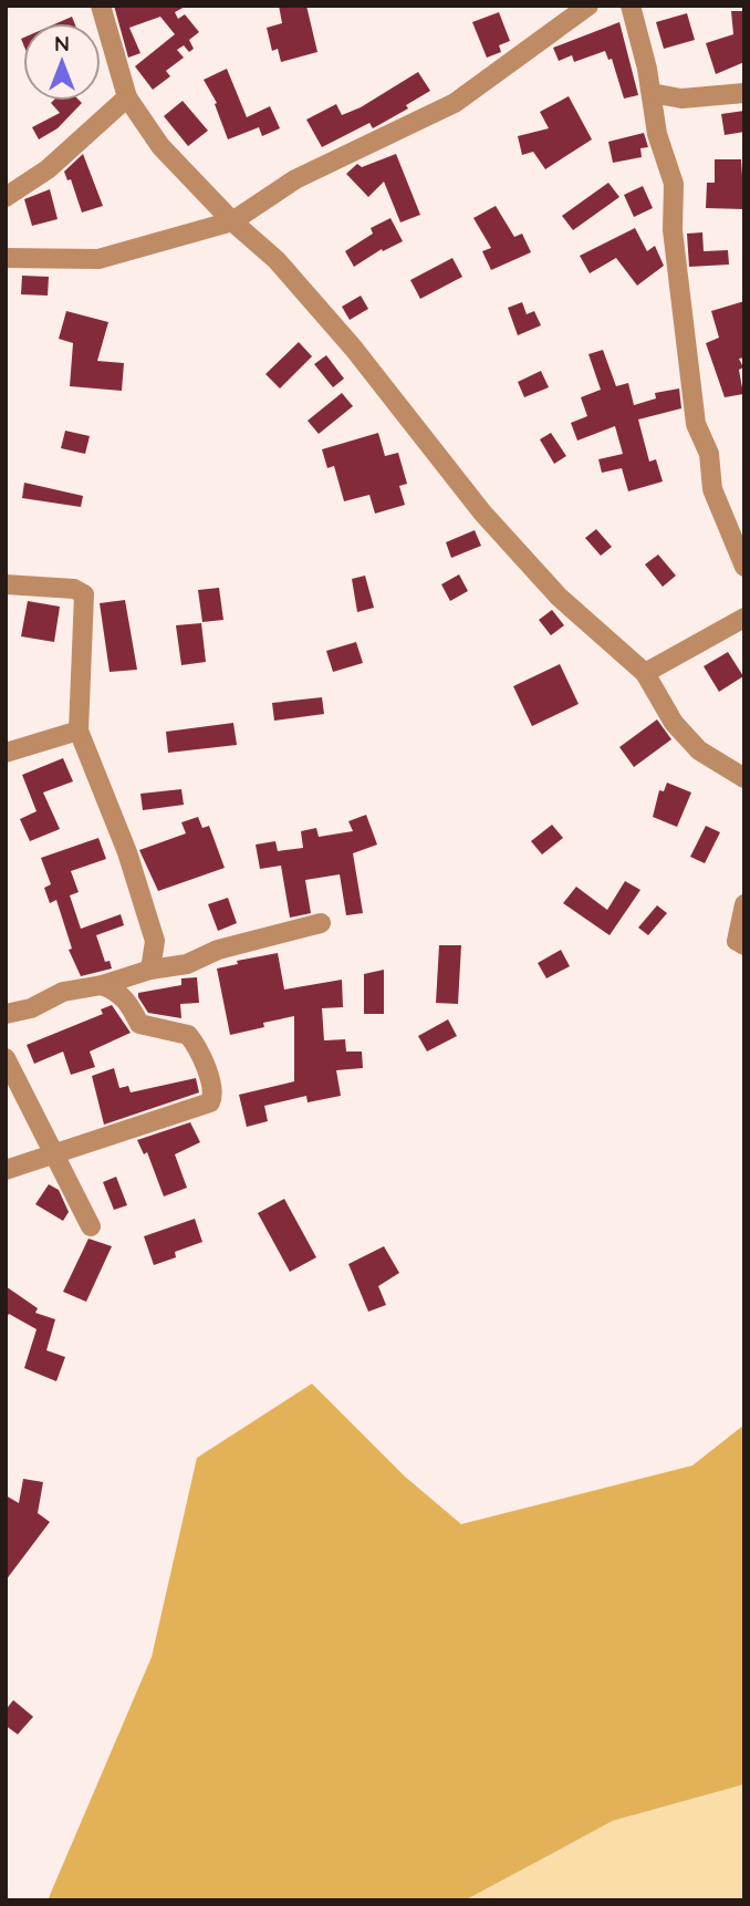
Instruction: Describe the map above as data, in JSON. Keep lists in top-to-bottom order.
{
  "north": "top"
}
